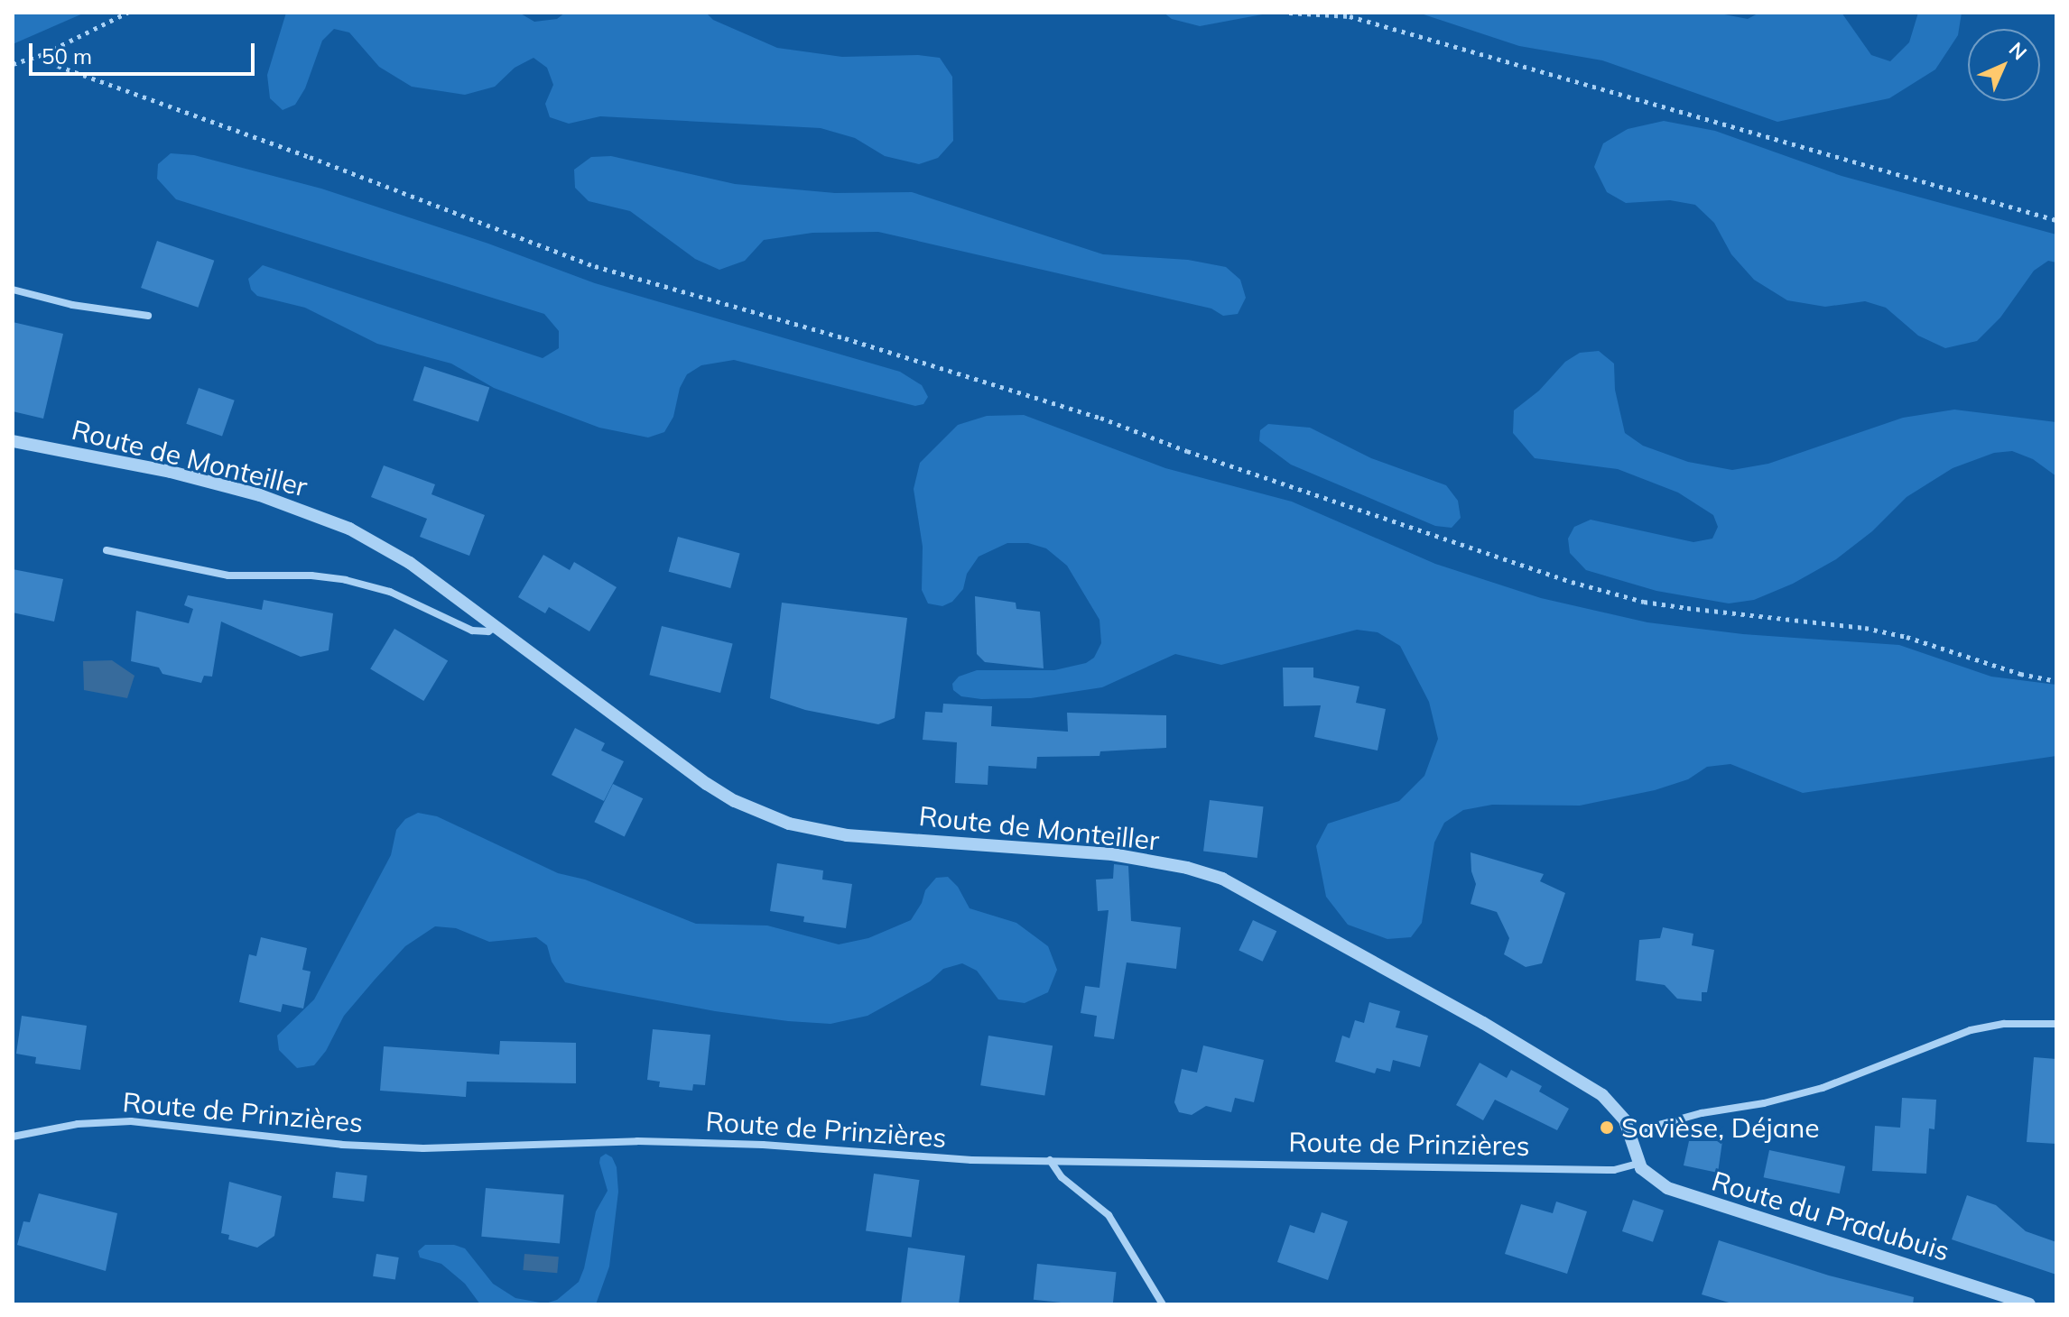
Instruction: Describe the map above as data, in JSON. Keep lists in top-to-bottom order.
{
  "streets": {
    "street": ["Route de Monteiller", "Route de Prinzières", "Route du Pradubuis"]
  },
  "crossings": [
    ["Route de Monteiller", "Route de Prinzières"],
    ["Route de Monteiller", "Route du Pradubuis"],
    ["Route de Prinzières", "Route du Pradubuis"]
  ],
  "places": ["Savièse, Déjane"],
  "scale_bar": "50 m",
  "north": "top right"
}
